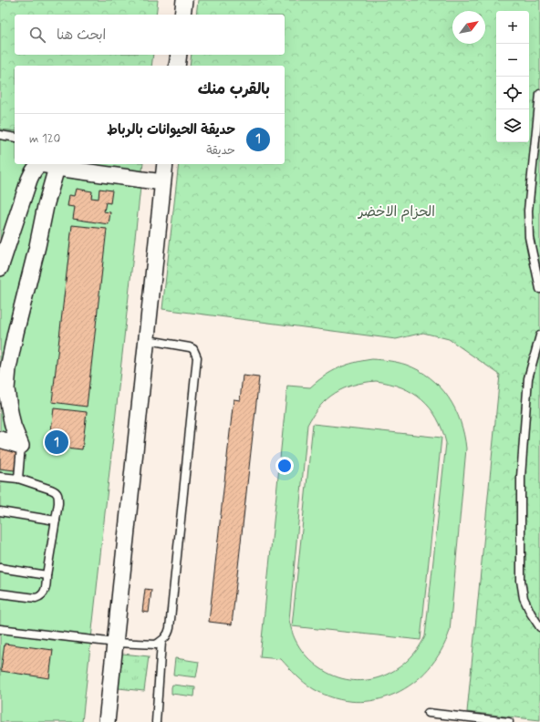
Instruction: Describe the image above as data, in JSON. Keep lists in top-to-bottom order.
{
  "parks": ["الحزام الاخضر"],
  "north": "top right",
  "page": {
    "map_buttons": ["+", "−"],
    "search": "ابحث هنا",
    "heading": "بالقرب منك",
    "list": [
      {
        "mark": "1",
        "name": "حديقة الحيوانات بالرباط",
        "note": "حديقة",
        "value": "120 m"
      }
    ],
    "pins": "1"
  }
}
